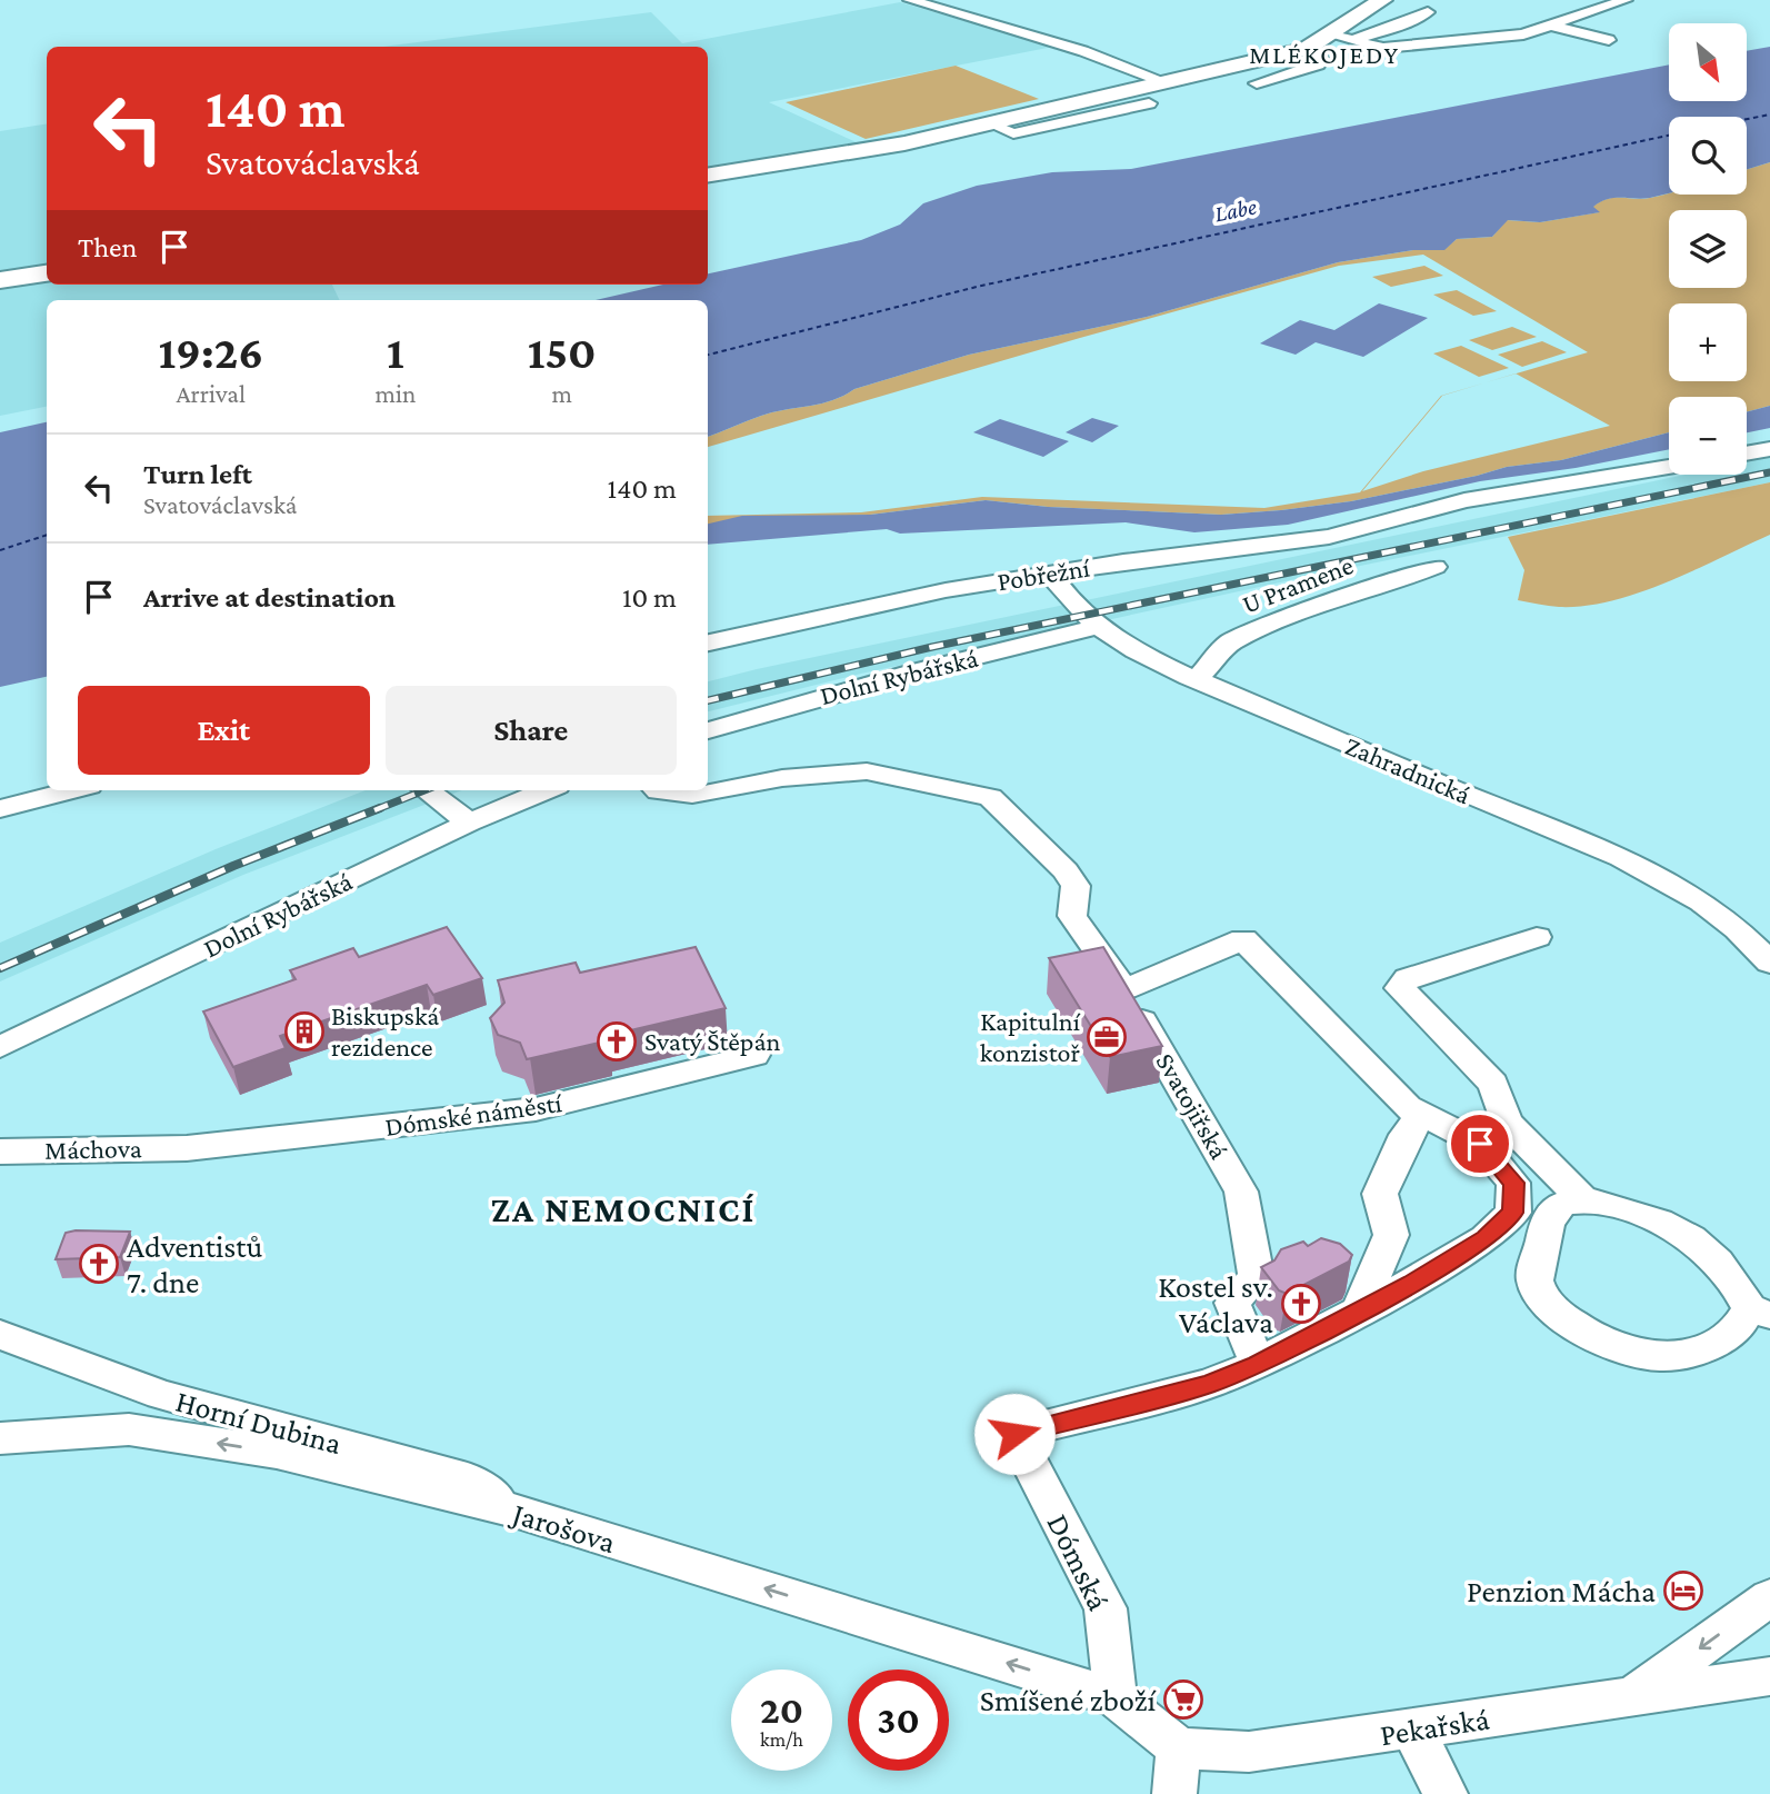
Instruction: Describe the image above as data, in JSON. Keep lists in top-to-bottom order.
{
  "streets": {
    "street": [
      "Pobřežní",
      "U Pramene",
      "Dolní Rybářská",
      "Zahradnická",
      "Svatojiřská",
      "Dómské náměstí",
      "Máchova",
      "Horní Dubina",
      "Jarošova",
      "Dómská",
      "Pekařská"
    ]
  },
  "crossings": [
    ["Pobřežní", "Zahradnická"],
    ["U Pramene", "Zahradnická"],
    ["Dolní Rybářská", "Zahradnická"],
    ["Svatojiřská", "Dómská"],
    ["Dómské náměstí", "Máchova"],
    ["Horní Dubina", "Jarošova"],
    ["Jarošova", "Dómská"]
  ],
  "one_way": ["Jarošova"],
  "districts": ["MLÉKOJEDY", "ZA NEMOCNICÍ"],
  "water": ["Labe"],
  "places": {
    "building": ["Biskupská rezidence"],
    "office": ["Kapitulní konzistoř"],
    "church": ["Svatý Štěpán", "Adventistů 7. dne", "Kostel sv. Václava"],
    "hotel": ["Penzion Mácha"],
    "supermarket": ["Smíšené zboží"]
  },
  "north": "bottom right",
  "page": {
    "map_buttons": ["+", "−"],
    "turn": ["140 m", "Svatováclavská"],
    "then": "Then",
    "eta": [
      "19:26",
      "Arrival",
      "1",
      "min",
      "150",
      "m"
    ],
    "list": [
      {
        "name": "Turn left",
        "note": "Svatováclavská",
        "value": "140 m"
      },
      {
        "name": "Arrive at destination",
        "value": "10 m"
      }
    ],
    "buttons": ["Exit", "Share"],
    "speed": "20 km/h",
    "limit": "30"
  }
}
